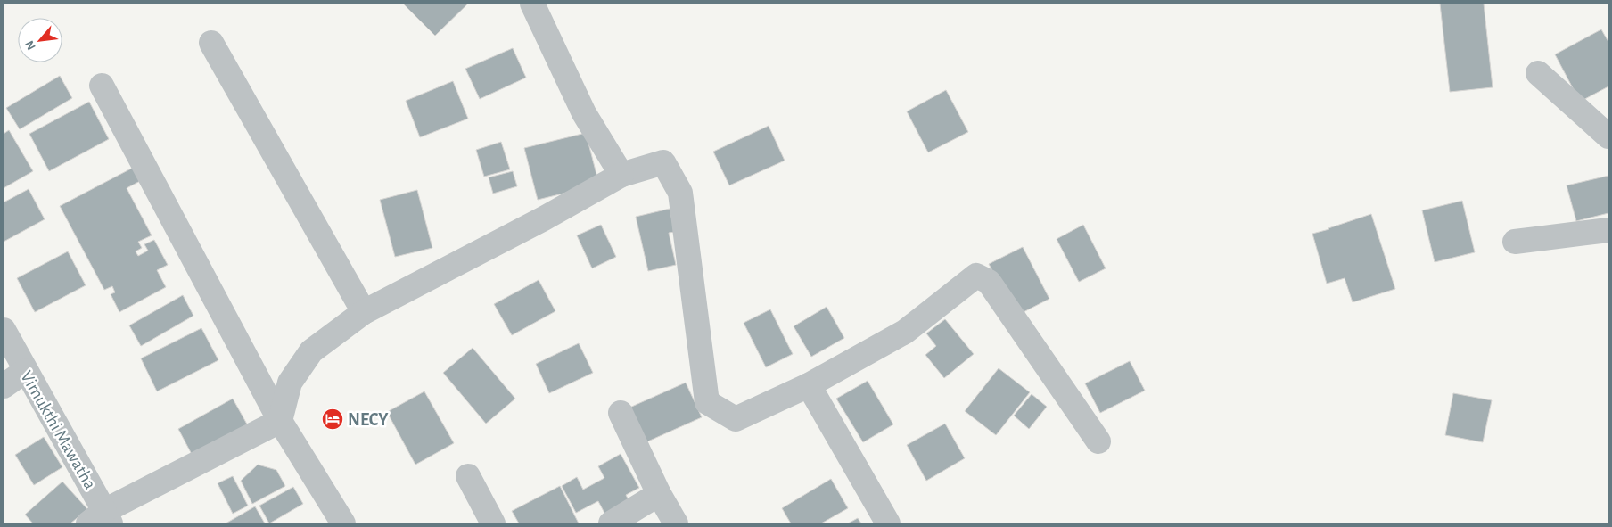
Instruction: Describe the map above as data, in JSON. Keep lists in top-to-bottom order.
{
  "streets": {
    "street": ["Vimukthi Mawatha"]
  },
  "places": {
    "hotel": ["NECY"]
  },
  "north": "bottom left"
}
